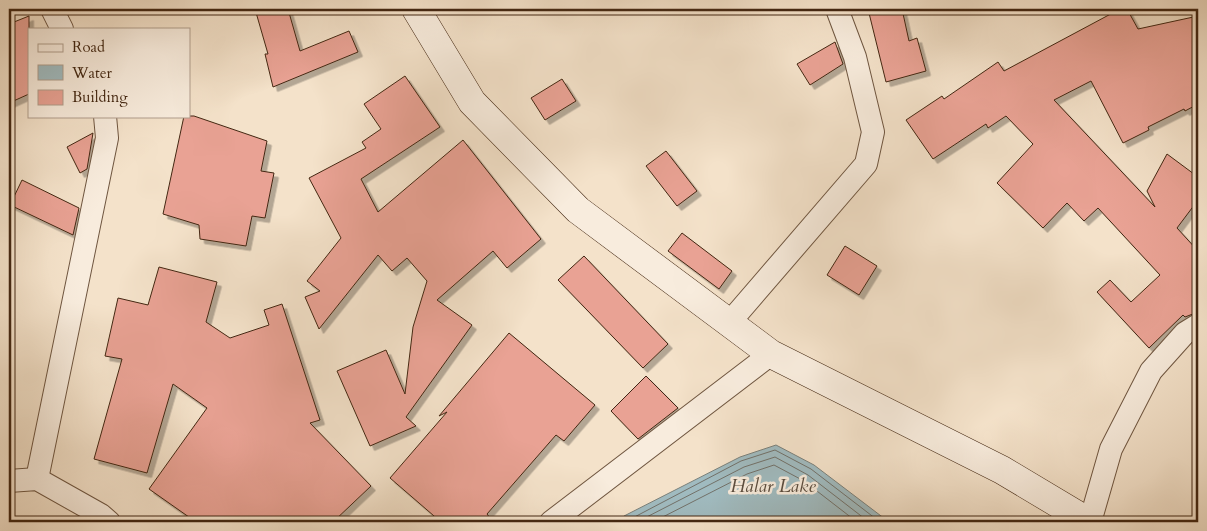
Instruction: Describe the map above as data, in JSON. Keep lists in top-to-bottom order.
{
  "water": ["Halar Lake"],
  "legend": ["Road", "Water", "Building"]
}
